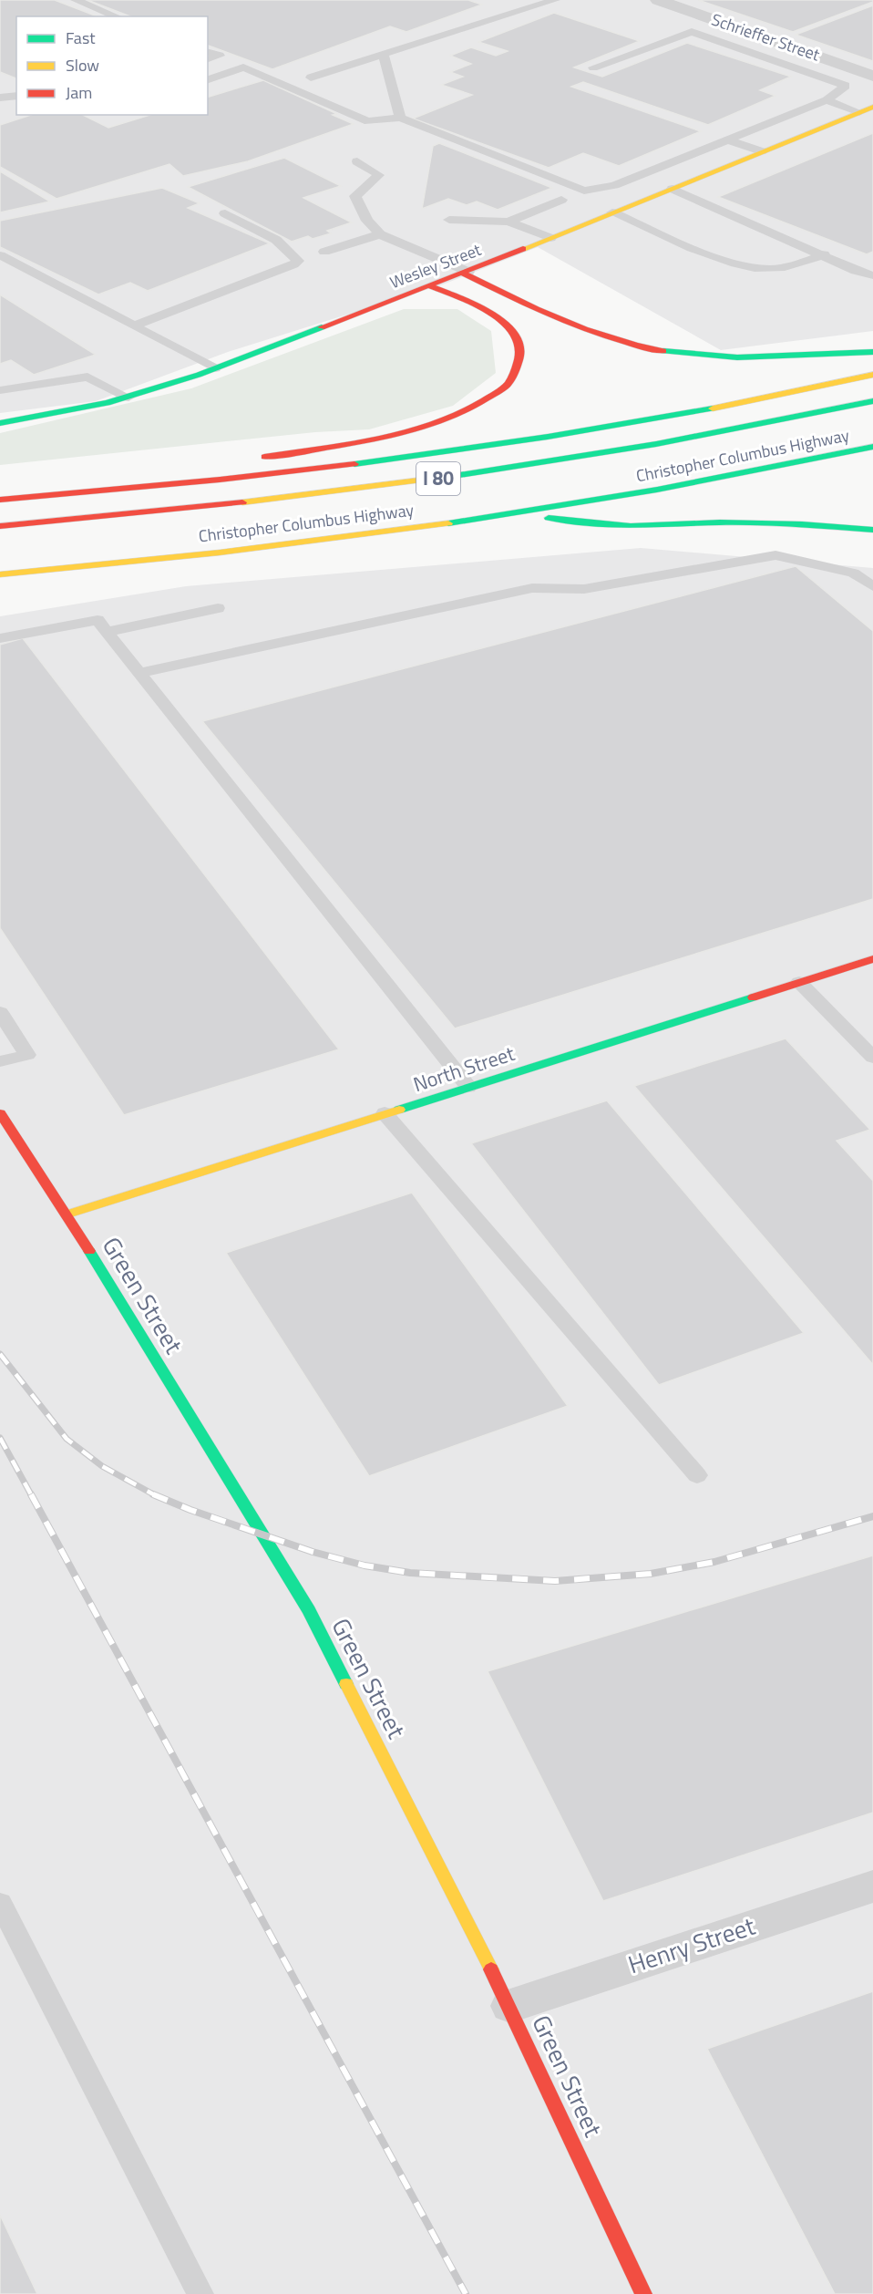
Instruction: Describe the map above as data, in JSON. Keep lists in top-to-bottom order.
{
  "streets": {
    "main road": [
      "Wesley Street",
      "Christopher Columbus Highway",
      "I 80",
      "North Street",
      "Green Street"
    ],
    "street": ["Schrieffer Street", "Henry Street"]
  },
  "crossings": [
    ["North Street", "Green Street"],
    ["Green Street", "Henry Street"]
  ],
  "legend": ["Fast", "Slow", "Jam"]
}
